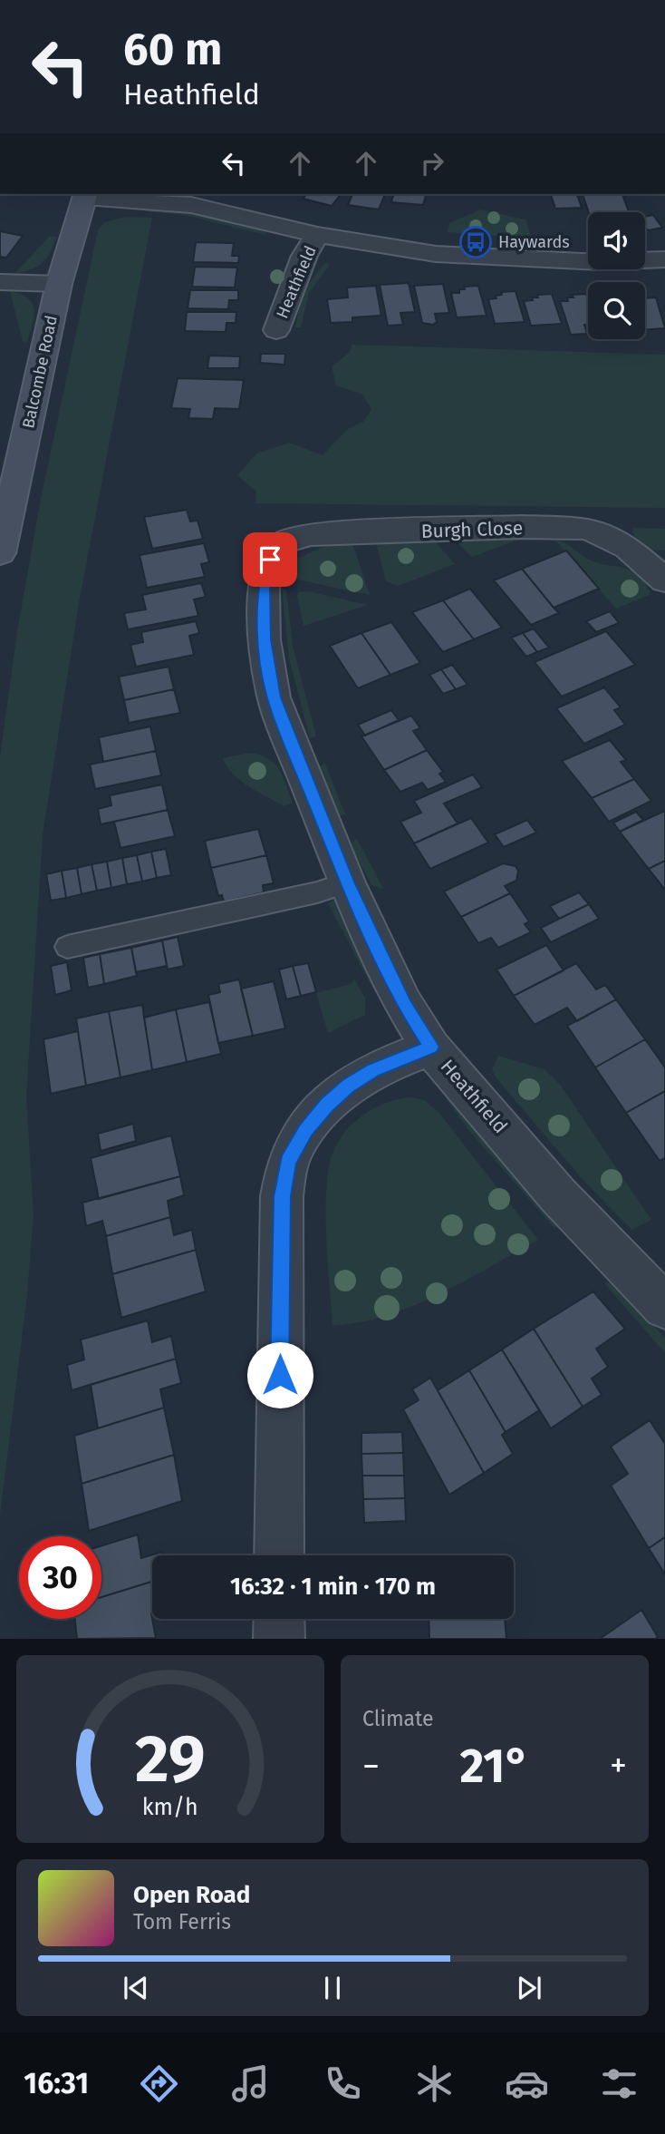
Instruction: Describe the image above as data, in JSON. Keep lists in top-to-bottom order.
{
  "streets": {
    "main road": ["Balcombe Road"],
    "street": ["Heathfield", "Burgh Close"]
  },
  "crossings": [
    ["Heathfield", "Burgh Close"]
  ],
  "places": {
    "bus stop": ["Haywards"]
  },
  "page": {
    "turn": ["60 m", "Heathfield"],
    "limit": "30",
    "trip": "16:32 · 1 min · 170 m",
    "tile": "Climate",
    "heat": ["−", "21°", "+"],
    "song": ["Open Road", "Tom Ferris"],
    "tabs": "16:31",
    "gauge": ["29", "km/h"]
  }
}
